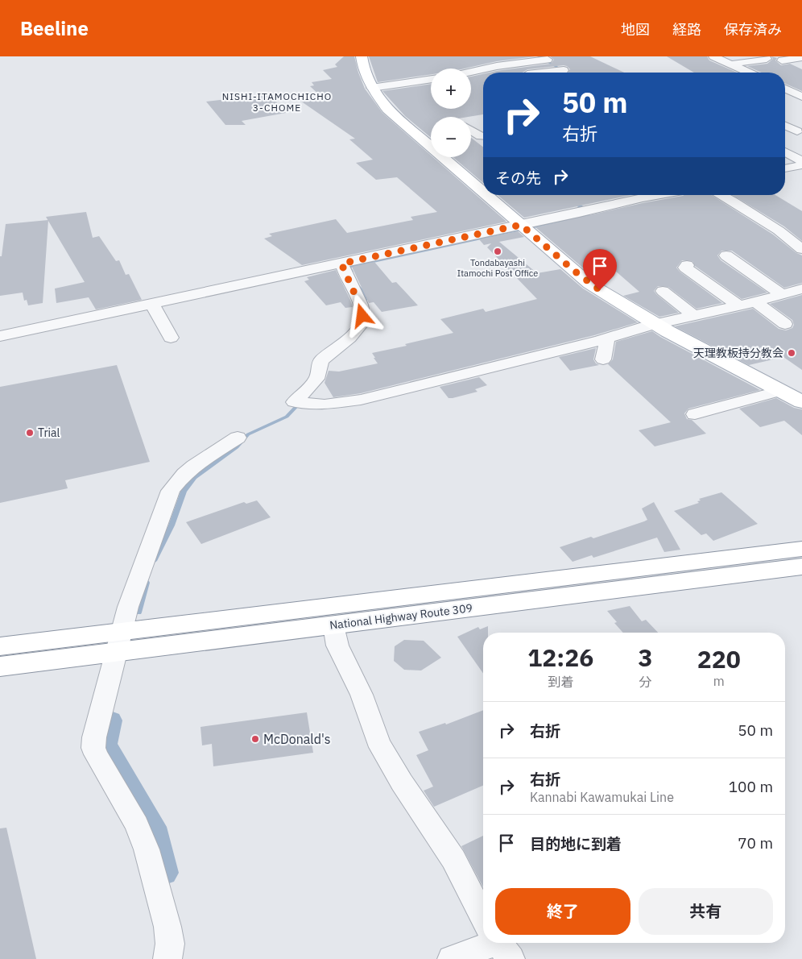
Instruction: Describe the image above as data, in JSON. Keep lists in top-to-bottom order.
{
  "streets": {
    "main road": ["National Highway Route 309"]
  },
  "districts": ["NISHI-ITAMOCHICHO 3-CHOME"],
  "places": [
    "Tondabayashi Itamochi Post Office",
    "天理教板持分教会",
    "Trial",
    "McDonald's"
  ],
  "page": {
    "header": "Beeline",
    "nav": ["地図", "経路", "保存済み"],
    "map_buttons": ["+", "−"],
    "turn": ["50 m", "右折"],
    "then": "その先",
    "eta": [
      "12:26",
      "到着",
      "3",
      "分",
      "220",
      "m"
    ],
    "list": [
      {
        "name": "右折",
        "value": "50 m"
      },
      {
        "name": "右折",
        "note": "Kannabi Kawamukai Line",
        "value": "100 m"
      },
      {
        "name": "目的地に到着",
        "value": "70 m"
      }
    ],
    "buttons": ["終了", "共有"]
  }
}
